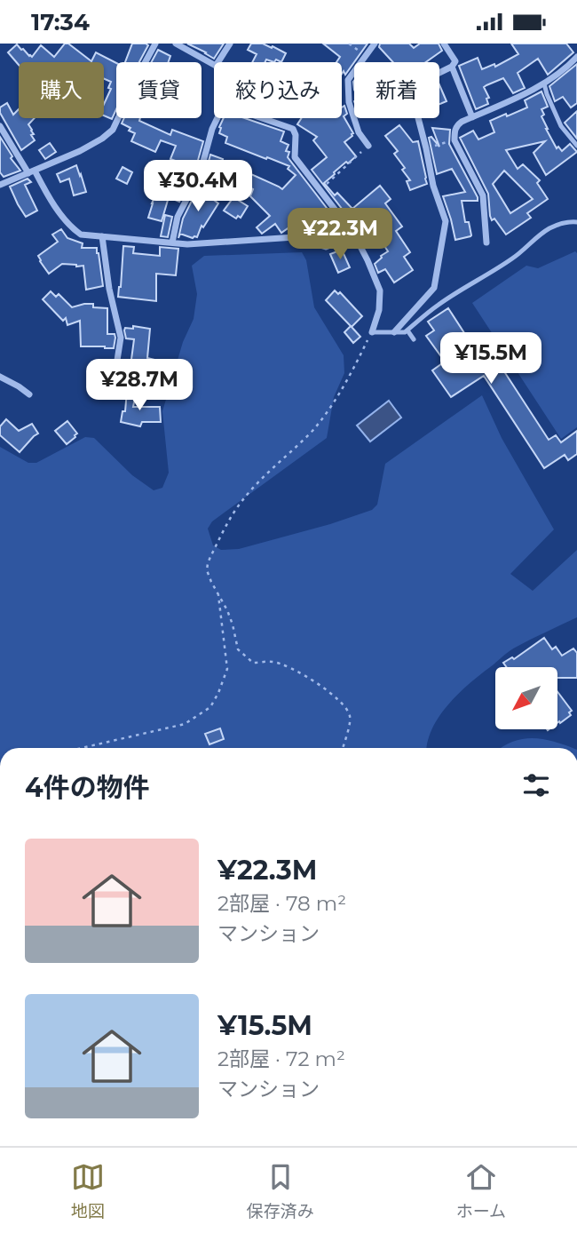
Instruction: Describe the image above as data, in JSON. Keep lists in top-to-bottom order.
{
  "north": "bottom left",
  "page": {
    "status": "17:34",
    "chip": [
      "購入",
      "賃貸",
      "絞り込み",
      "新着"
    ],
    "price": [
      "¥30.4M",
      "¥22.3M",
      "¥15.5M",
      "¥28.7M"
    ],
    "heading": "4件の物件",
    "list": [
      {
        "name": "¥22.3M",
        "note": "2部屋 · 78 m² · マンション"
      },
      {
        "name": "¥15.5M",
        "note": "2部屋 · 72 m² · マンション"
      }
    ],
    "tabs": ["地図", "保存済み", "ホーム"]
  }
}
